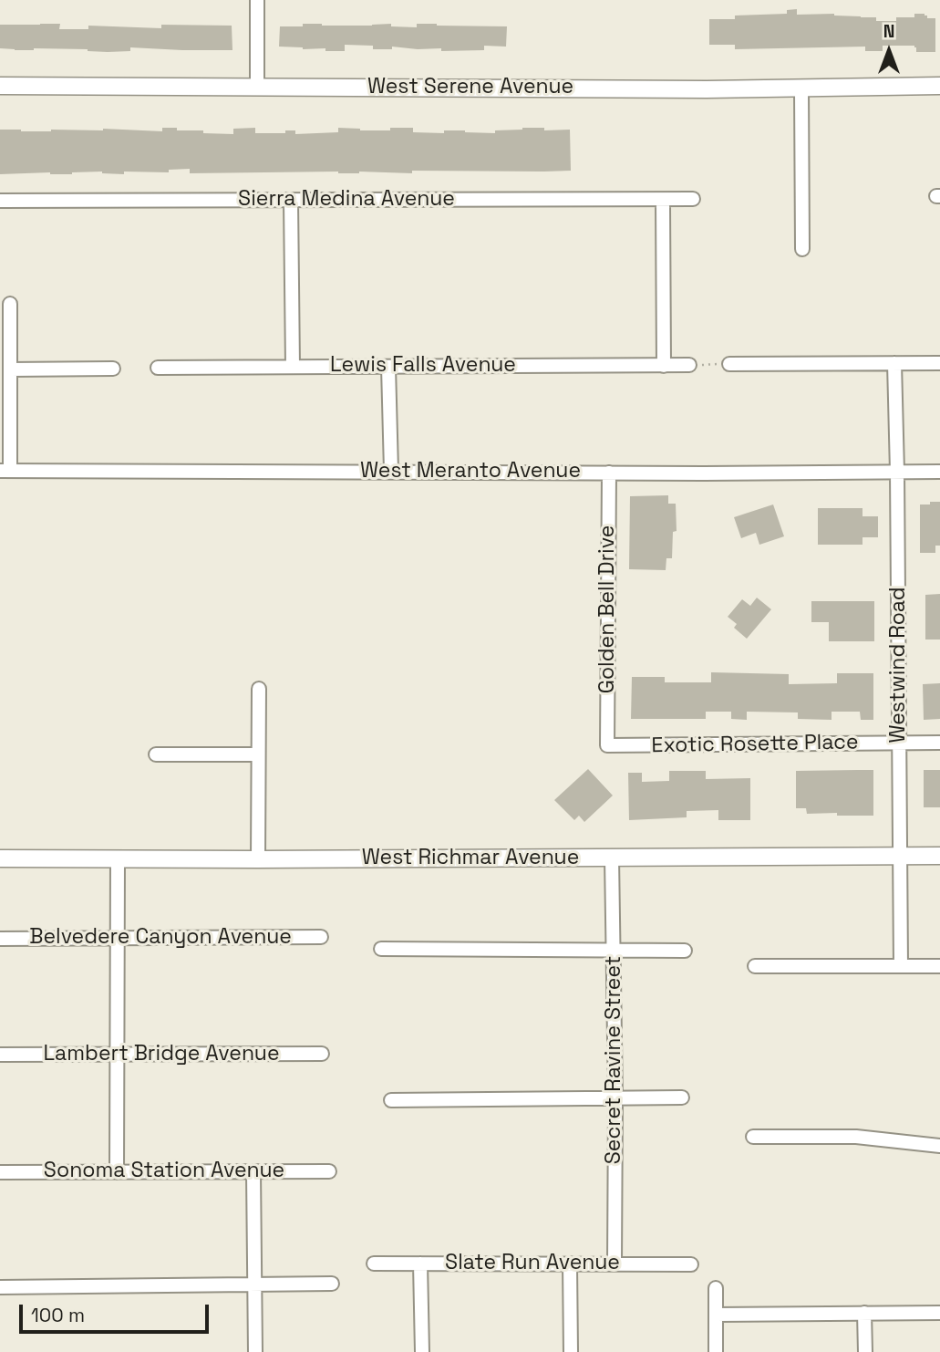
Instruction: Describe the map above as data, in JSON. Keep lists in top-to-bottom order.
{
  "streets": {
    "street": [
      "West Serene Avenue",
      "Sierra Medina Avenue",
      "Lewis Falls Avenue",
      "West Meranto Avenue",
      "Golden Bell Drive",
      "Westwind Road",
      "Exotic Rosette Place",
      "West Richmar Avenue",
      "Belvedere Canyon Avenue",
      "Lambert Bridge Avenue",
      "Secret Ravine Street",
      "Sonoma Station Avenue",
      "Slate Run Avenue"
    ]
  },
  "crossings": [
    ["West Meranto Avenue", "Golden Bell Drive"],
    ["West Meranto Avenue", "Westwind Road"],
    ["Golden Bell Drive", "Exotic Rosette Place"],
    ["Westwind Road", "Exotic Rosette Place"],
    ["Westwind Road", "West Richmar Avenue"],
    ["West Richmar Avenue", "Secret Ravine Street"],
    ["Secret Ravine Street", "Slate Run Avenue"]
  ],
  "scale_bar": "100 m",
  "north": "top"
}
